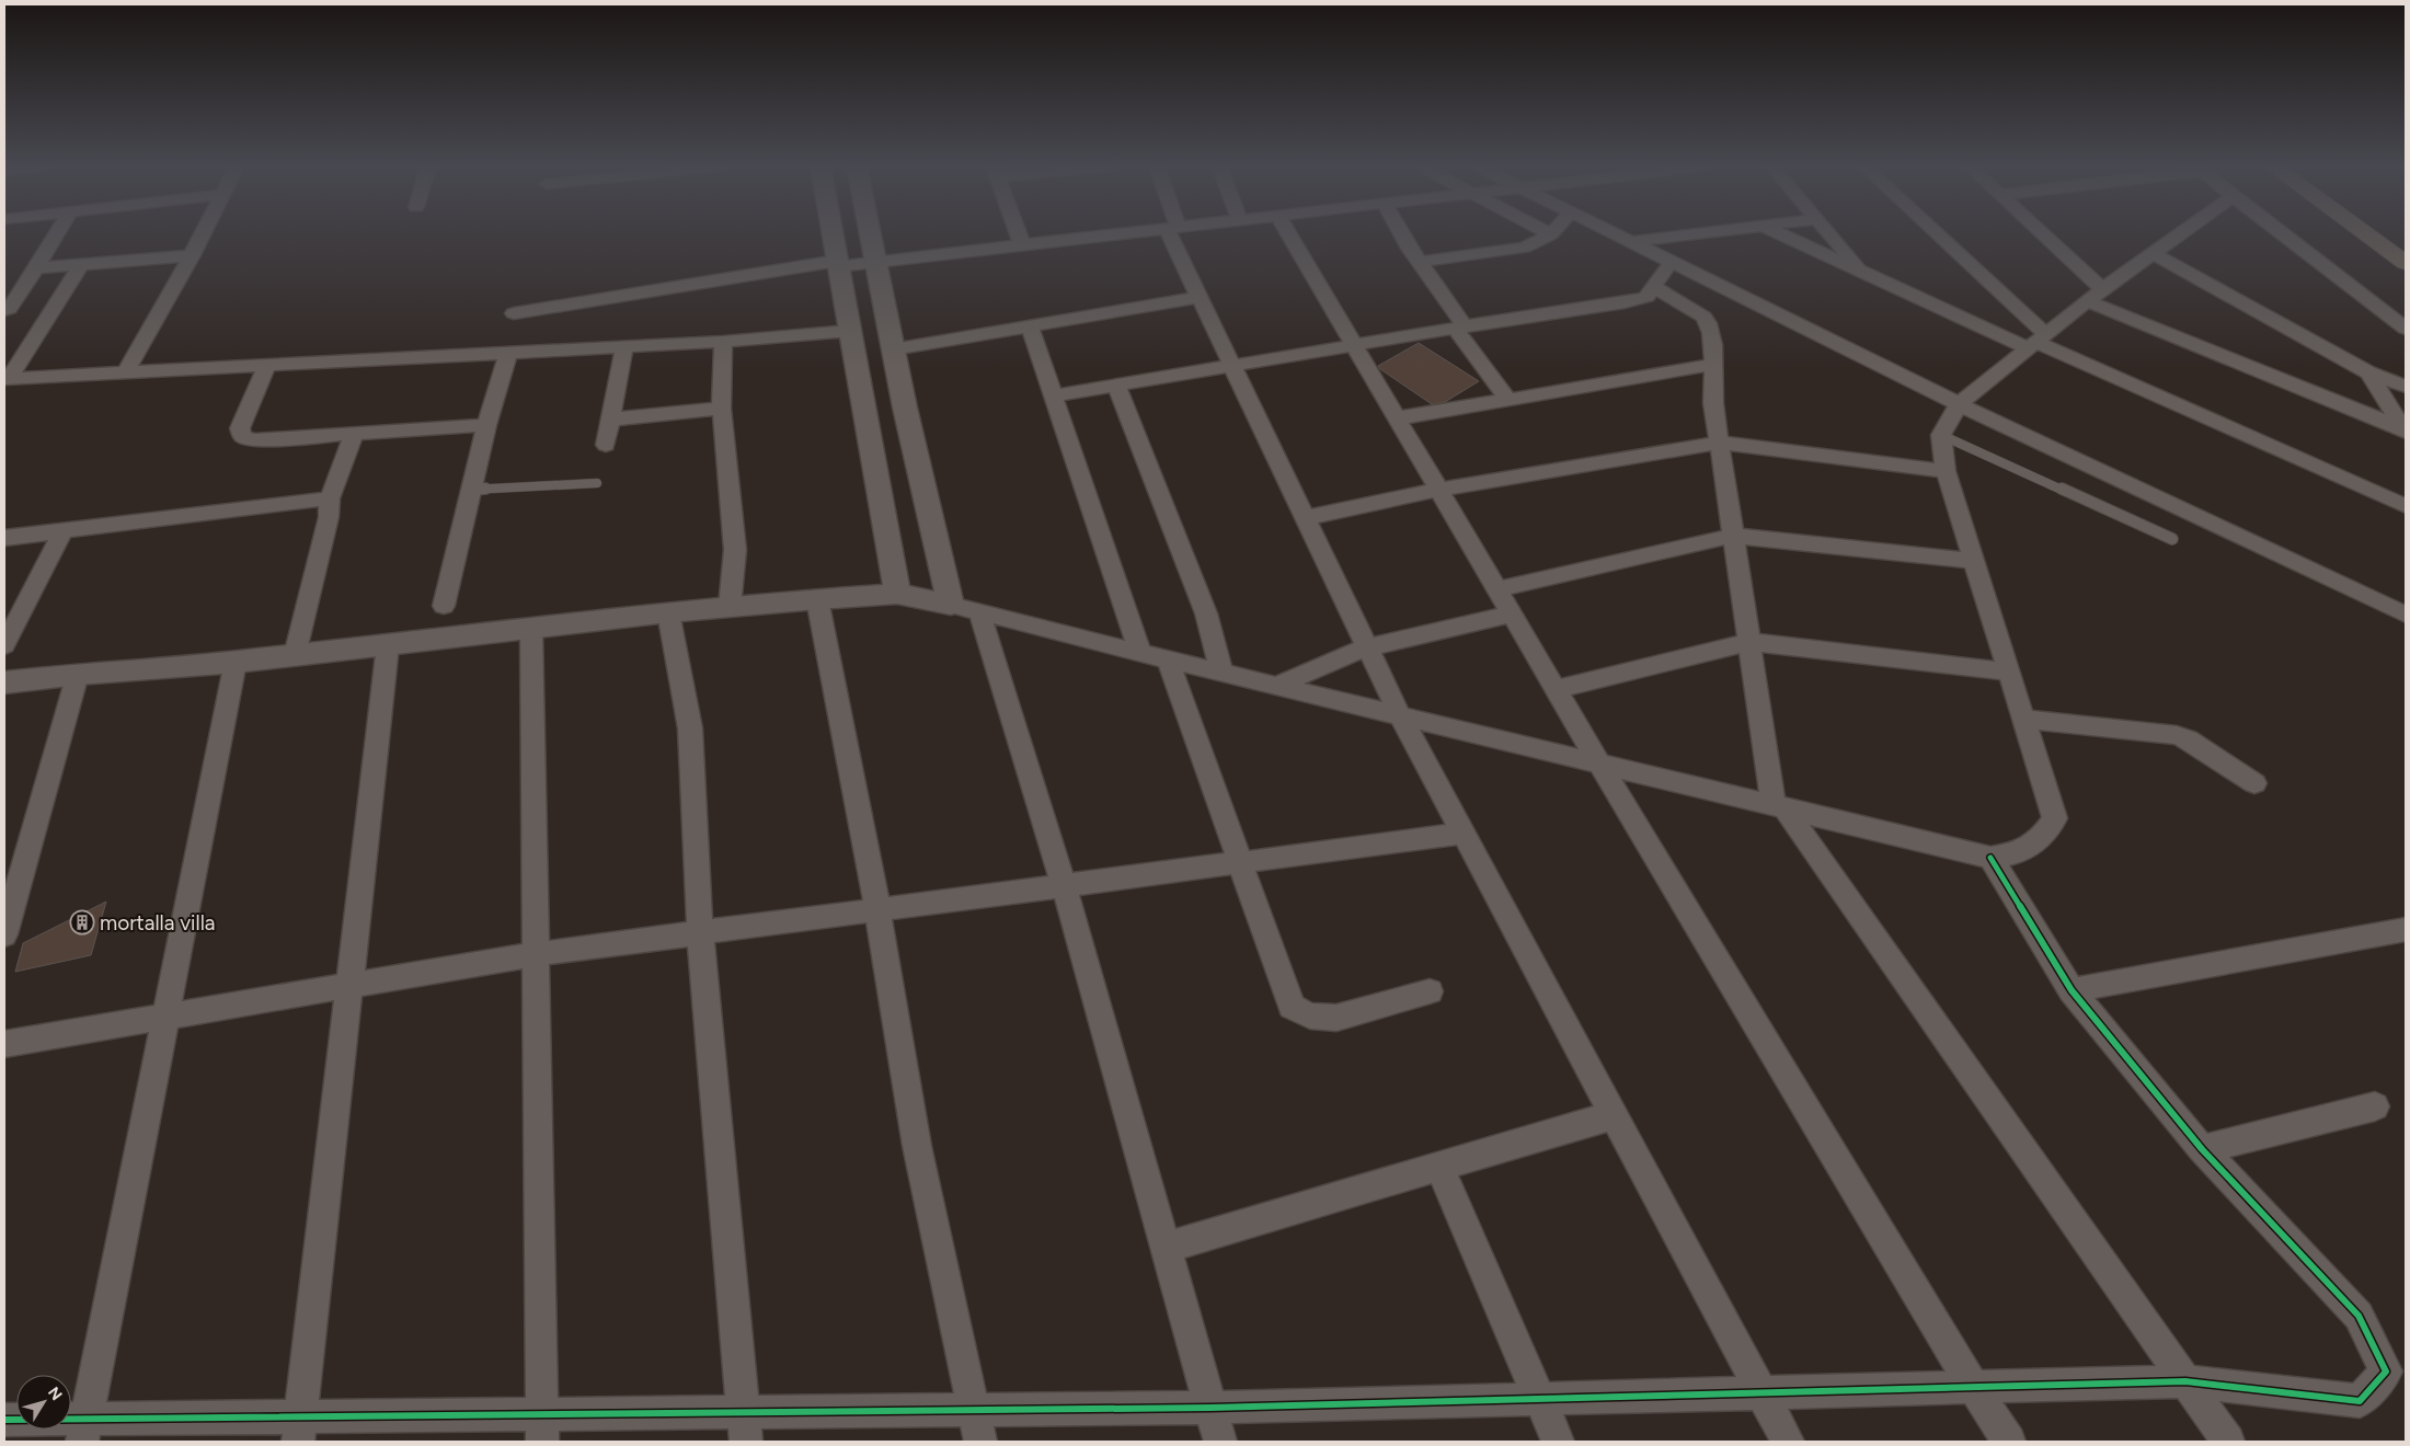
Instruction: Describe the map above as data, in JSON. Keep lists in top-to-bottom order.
{
  "places": {
    "building": ["mortalla villa"]
  },
  "north": "top right"
}
